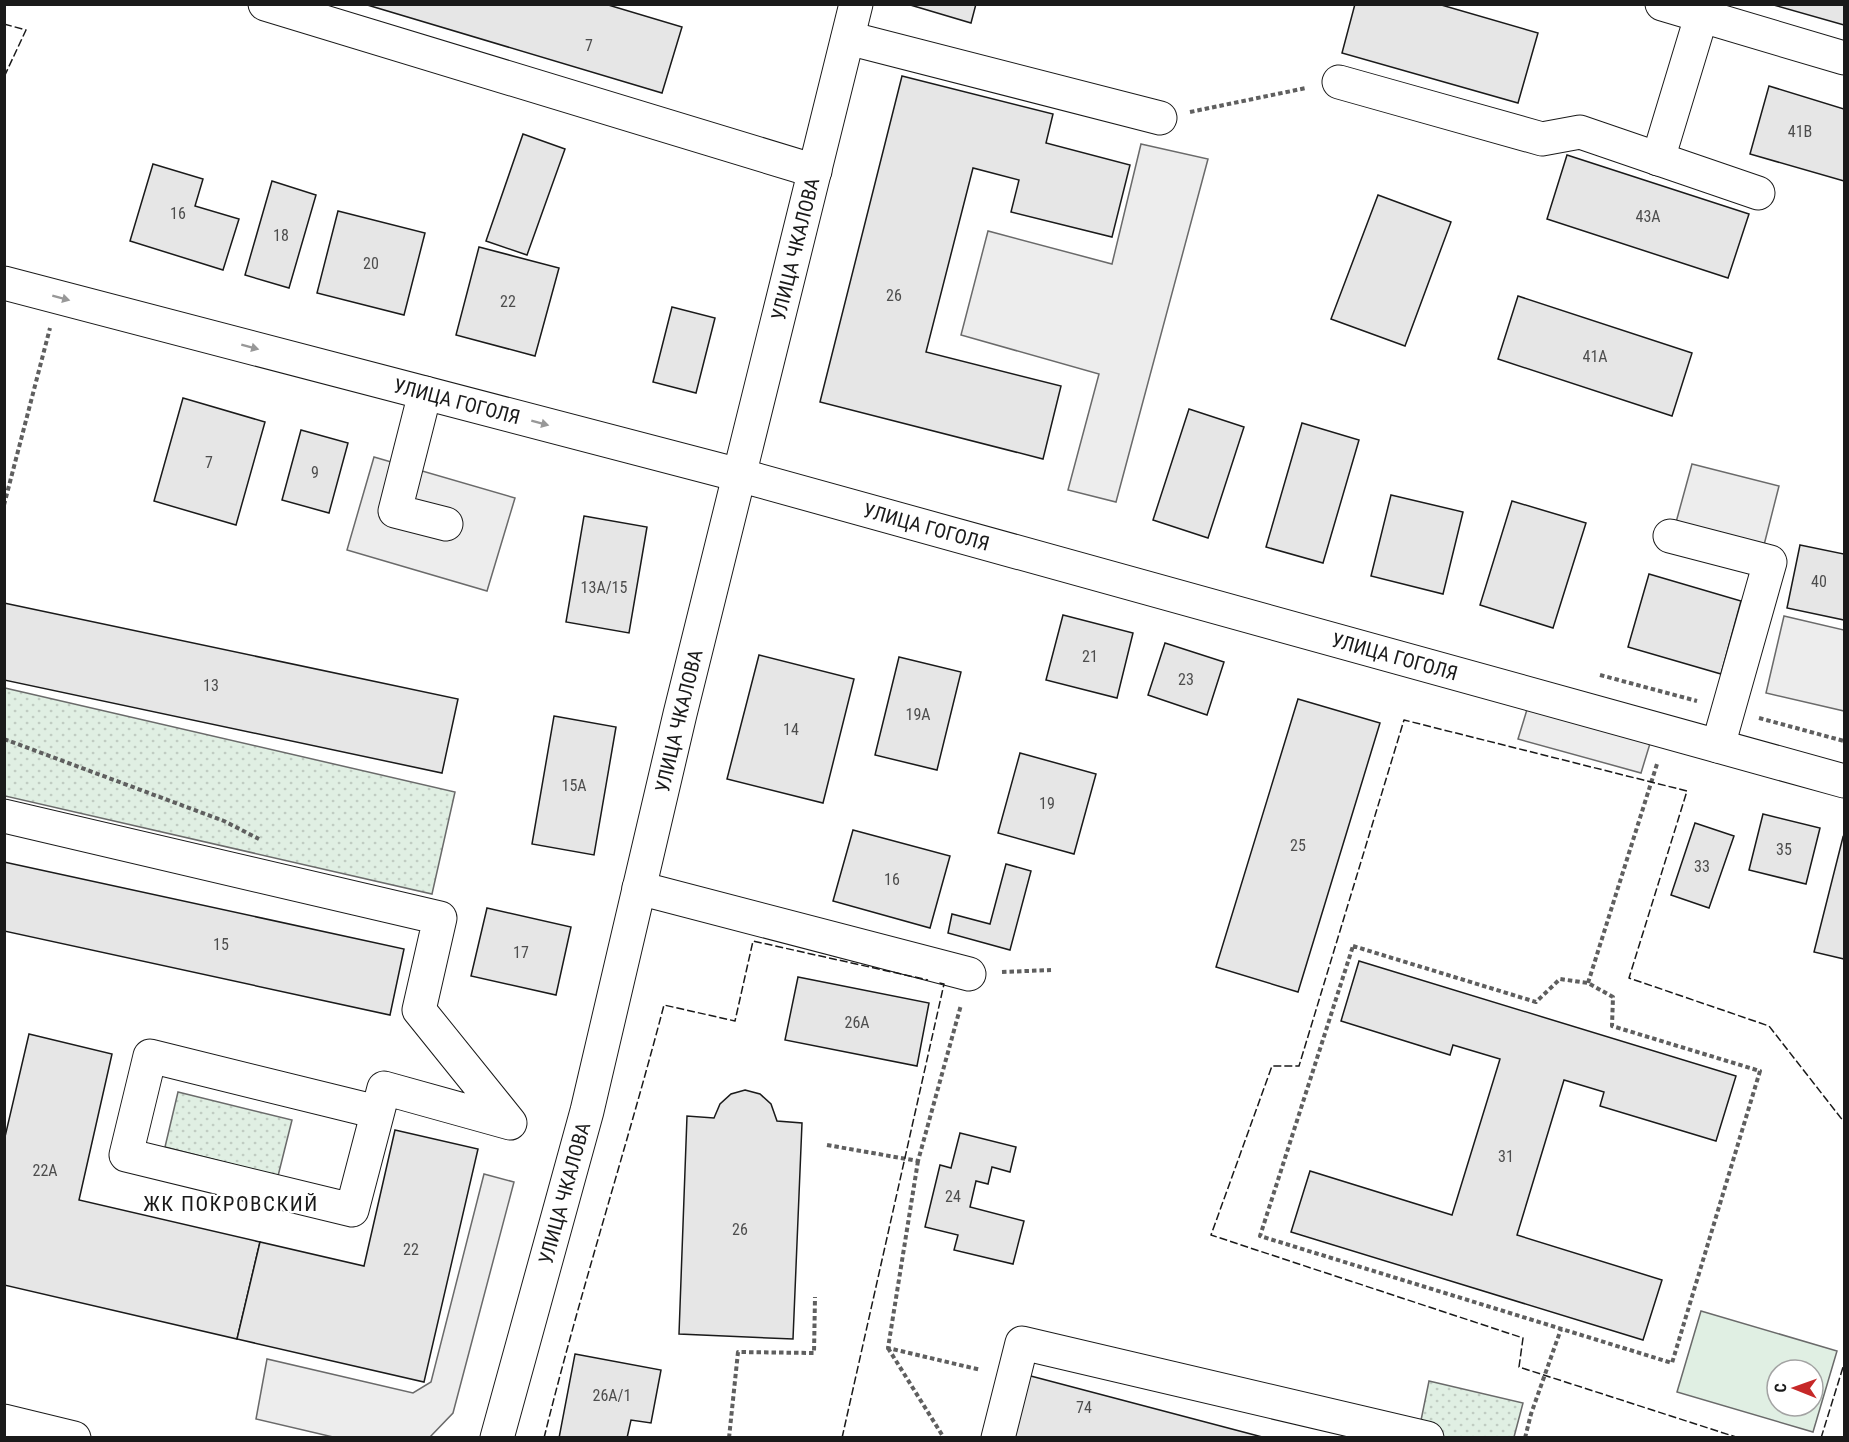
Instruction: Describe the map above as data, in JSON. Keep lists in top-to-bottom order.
{
  "streets": {
    "main road": ["УЛИЦА ЧКАЛОВА", "УЛИЦА ГОГОЛЯ"]
  },
  "crossings": [
    ["УЛИЦА ЧКАЛОВА", "УЛИЦА ГОГОЛЯ"]
  ],
  "one_way": ["УЛИЦА ГОГОЛЯ"],
  "districts": ["ЖК ПОКРОВСКИЙ"],
  "house_numbers": [
    "7",
    "41В",
    "16",
    "43А",
    "18",
    "20",
    "26",
    "22",
    "41А",
    "7",
    "9",
    "40",
    "13А/15",
    "21",
    "23",
    "13",
    "19А",
    "14",
    "15А",
    "19",
    "25",
    "35",
    "33",
    "16",
    "15",
    "17",
    "26А",
    "31",
    "22А",
    "24",
    "26",
    "22",
    "26А/1",
    "74"
  ],
  "north": "left"
}
